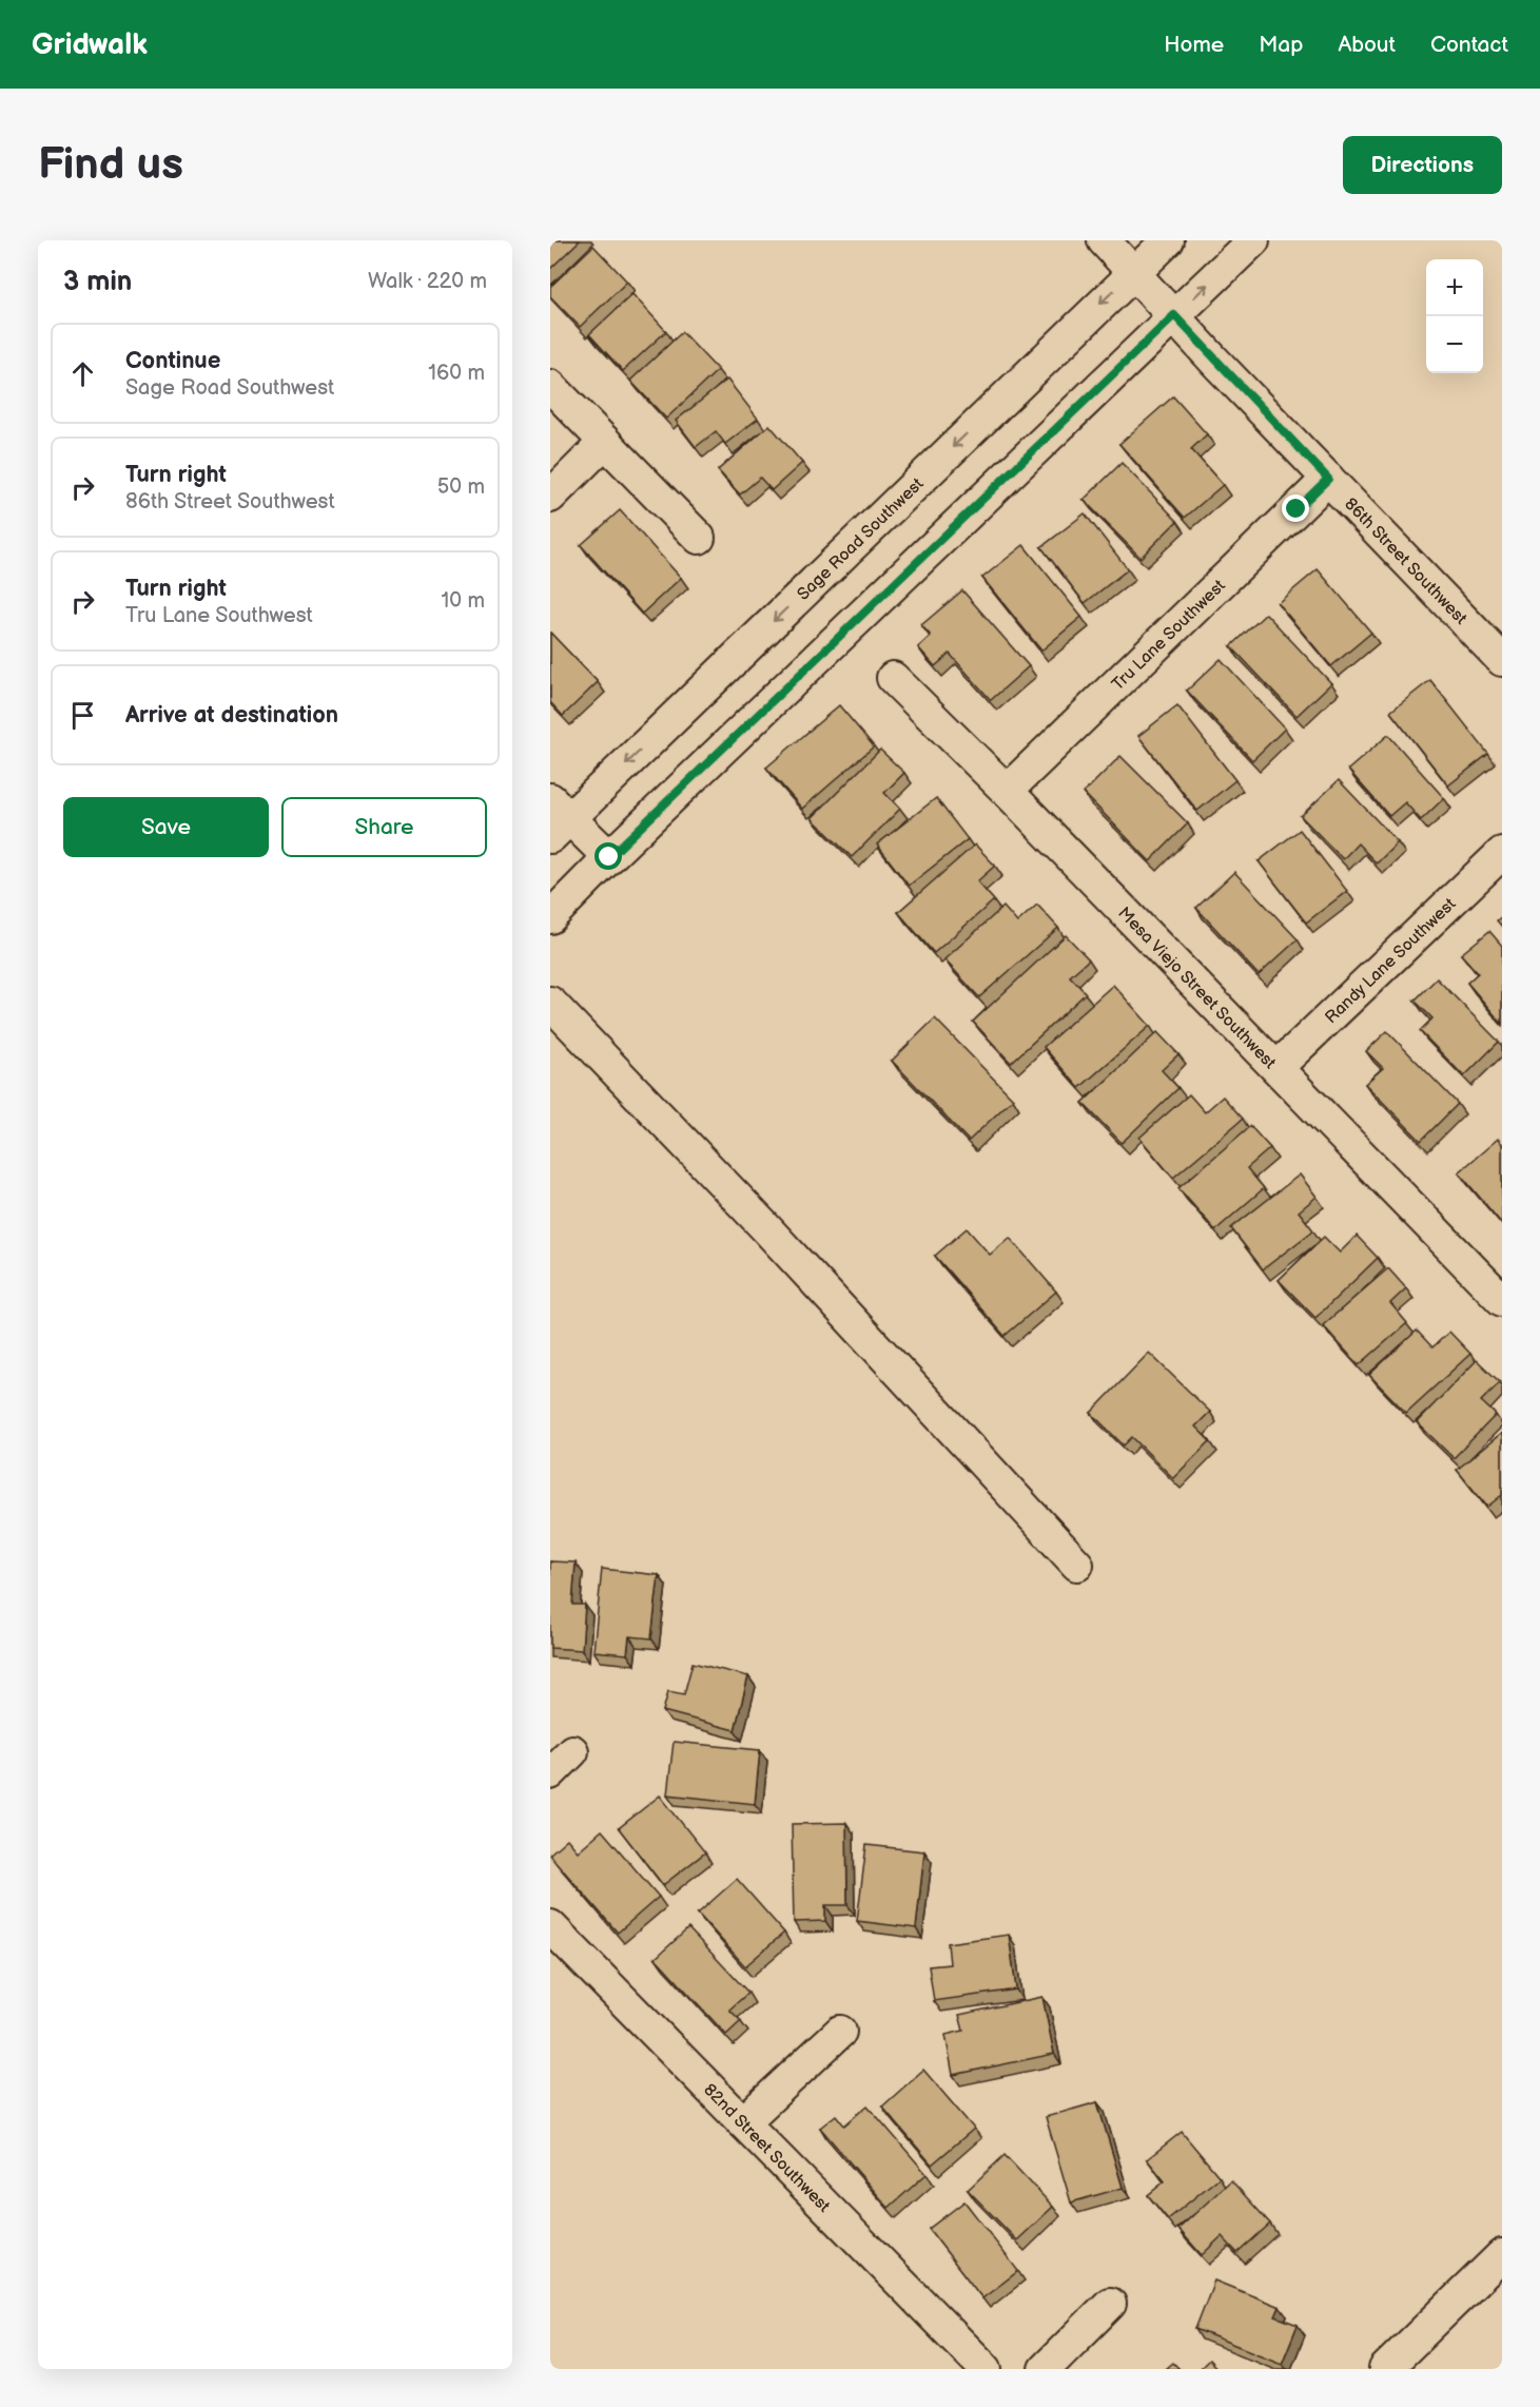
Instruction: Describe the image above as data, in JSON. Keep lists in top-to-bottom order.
{
  "streets": {
    "street": [
      "Sage Road Southwest",
      "86th Street Southwest",
      "Tru Lane Southwest",
      "Randy Lane Southwest",
      "Mesa Viejo Street Southwest",
      "82nd Street Southwest"
    ]
  },
  "crossings": [
    ["Sage Road Southwest", "86th Street Southwest"],
    ["86th Street Southwest", "Tru Lane Southwest"],
    ["Tru Lane Southwest", "Mesa Viejo Street Southwest"],
    ["Randy Lane Southwest", "Mesa Viejo Street Southwest"]
  ],
  "page": {
    "header": "Gridwalk",
    "nav": [
      "Home",
      "Map",
      "About",
      "Contact"
    ],
    "buttons": [
      "Directions",
      ["Save", "Share"]
    ],
    "title": "Find us",
    "heading": ["3 min", "Walk · 220 m"],
    "map_buttons": ["+", "−"],
    "list": [
      ["Continue", "Sage Road Southwest", "160 m"],
      ["Turn right", "86th Street Southwest", "50 m"],
      ["Turn right", "Tru Lane Southwest", "10 m"],
      "Arrive at destination"
    ]
  }
}
